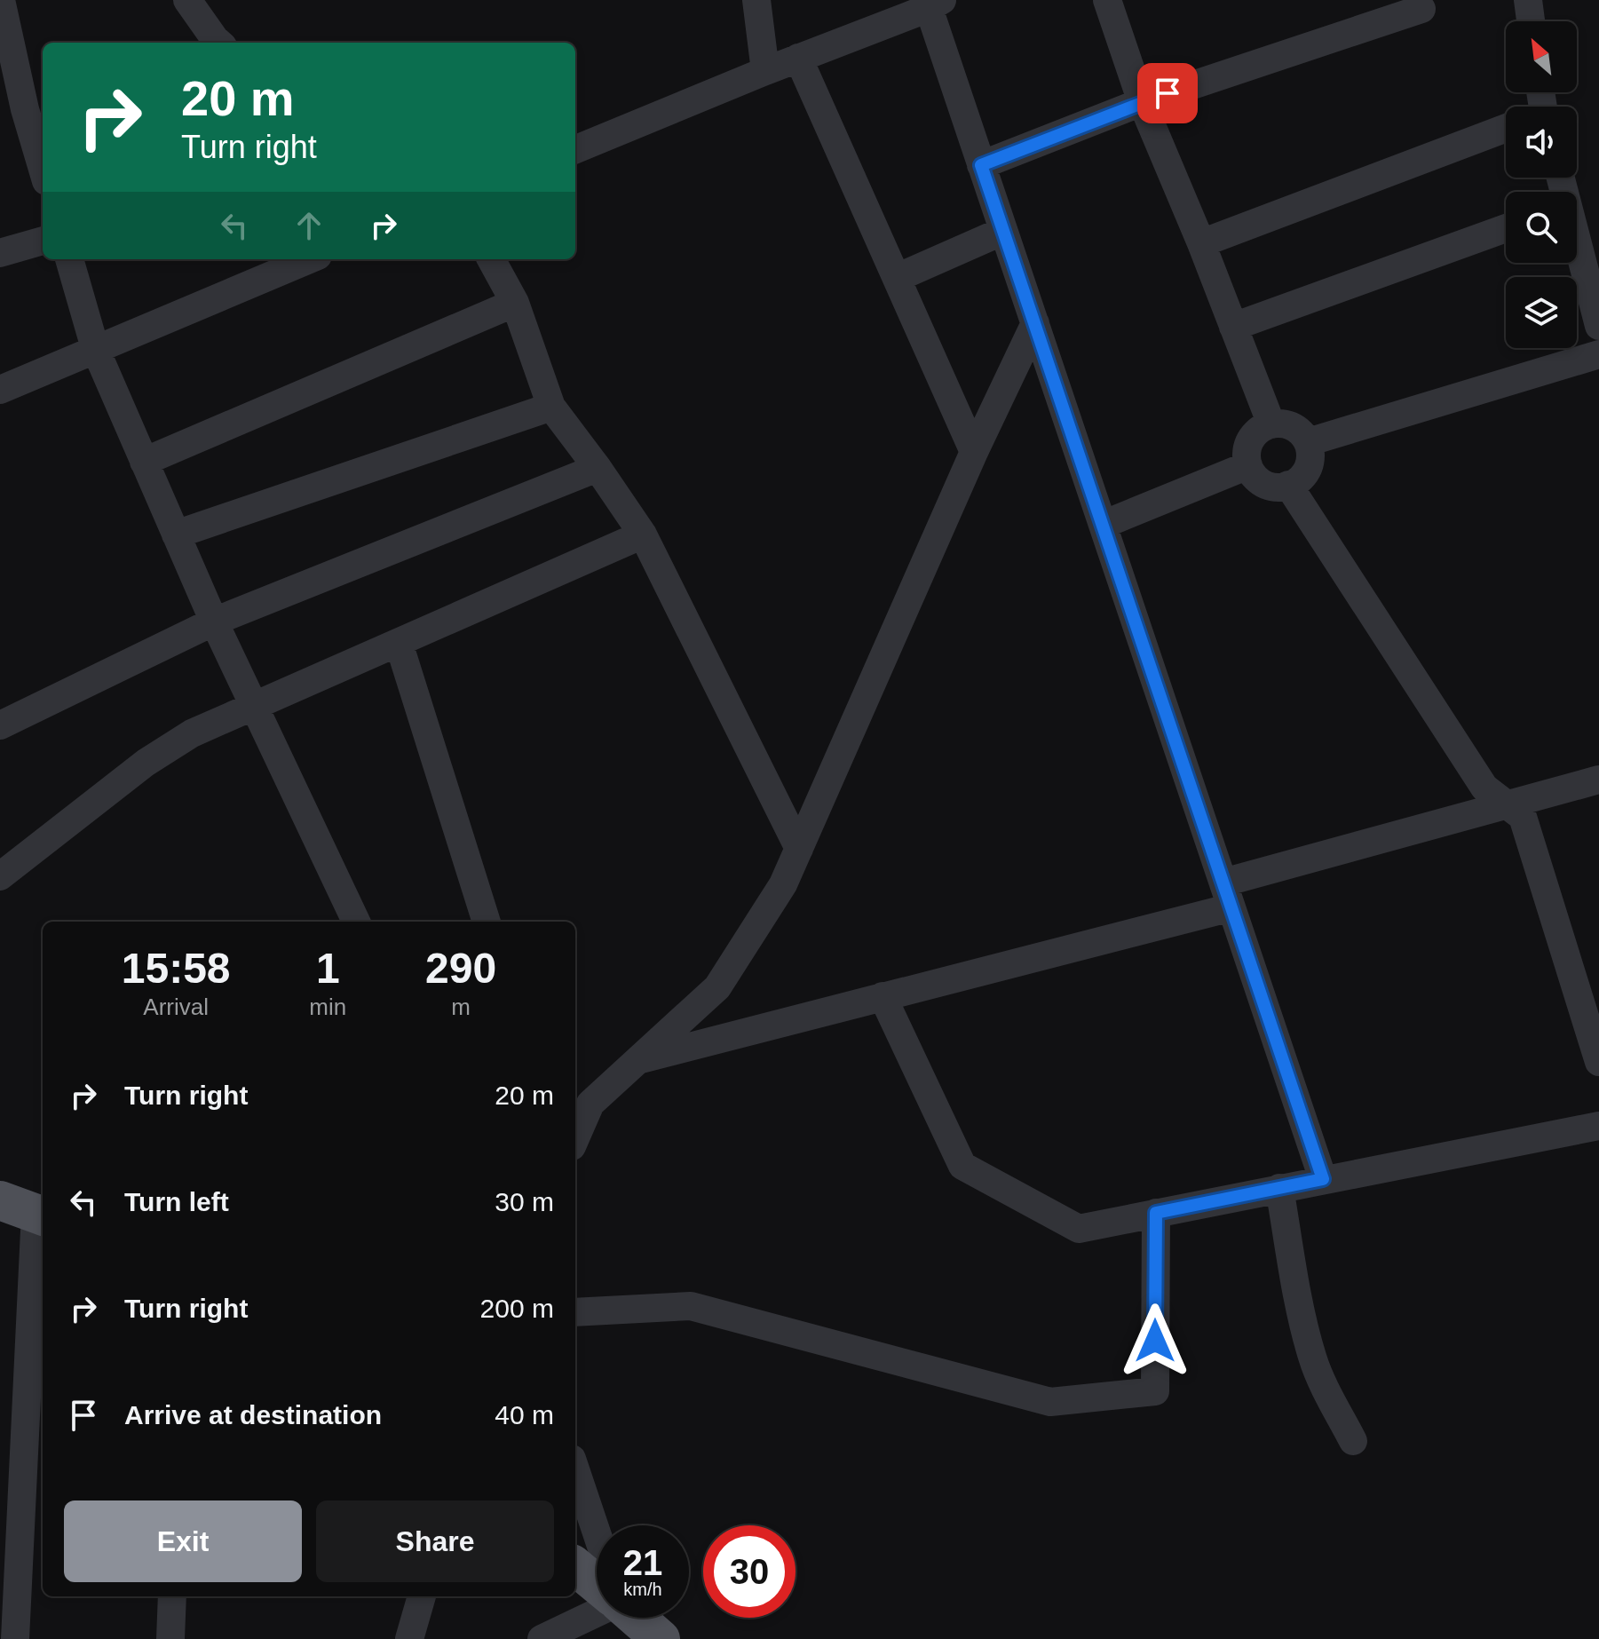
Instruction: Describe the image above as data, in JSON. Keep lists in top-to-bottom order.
{
  "north": "top left",
  "page": {
    "turn": ["20 m", "Turn right"],
    "eta": [
      "15:58",
      "Arrival",
      "1",
      "min",
      "290",
      "m"
    ],
    "list": [
      {
        "name": "Turn right",
        "value": "20 m"
      },
      {
        "name": "Turn left",
        "value": "30 m"
      },
      {
        "name": "Turn right",
        "value": "200 m"
      },
      {
        "name": "Arrive at destination",
        "value": "40 m"
      }
    ],
    "buttons": ["Exit", "Share"],
    "speed": "21 km/h",
    "limit": "30"
  }
}
